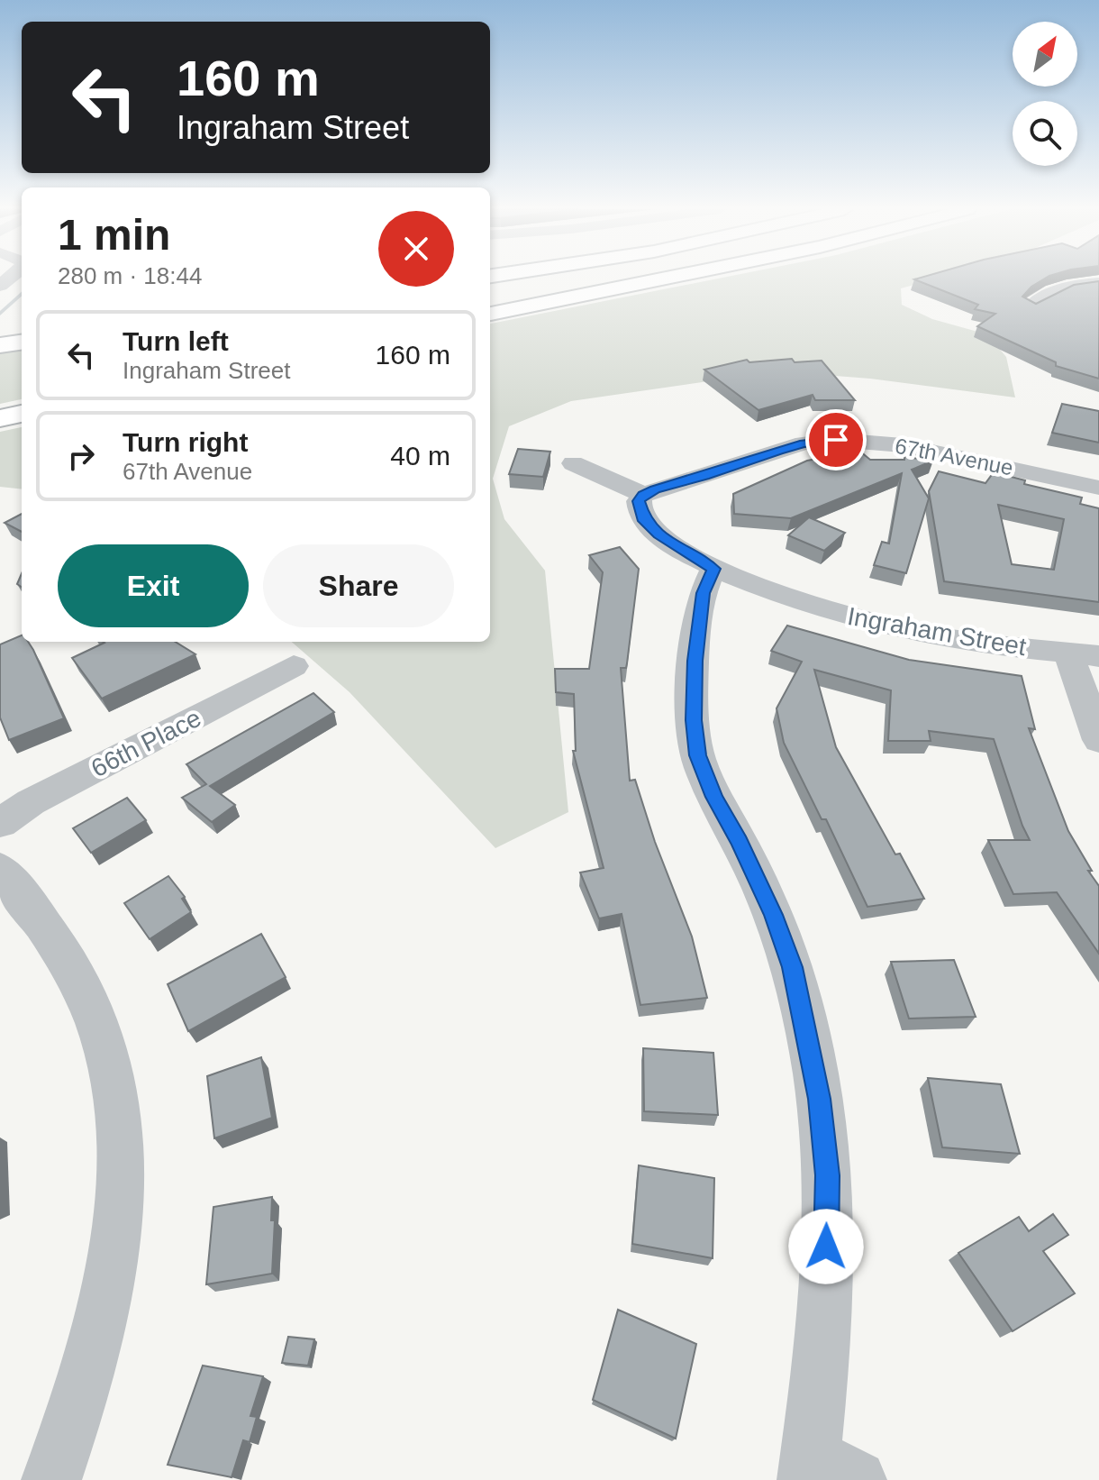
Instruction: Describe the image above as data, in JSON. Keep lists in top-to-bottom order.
{
  "streets": {
    "street": ["67th Avenue", "Ingraham Street", "66th Place"]
  },
  "crossings": [
    ["67th Avenue", "Ingraham Street"]
  ],
  "north": "top right",
  "page": {
    "turn": ["160 m", "Ingraham Street"],
    "heading": ["1 min", "280 m · 18:44"],
    "list": [
      {
        "name": "Turn left",
        "note": "Ingraham Street",
        "value": "160 m"
      },
      {
        "name": "Turn right",
        "note": "67th Avenue",
        "value": "40 m"
      }
    ],
    "buttons": ["Exit", "Share"]
  }
}
